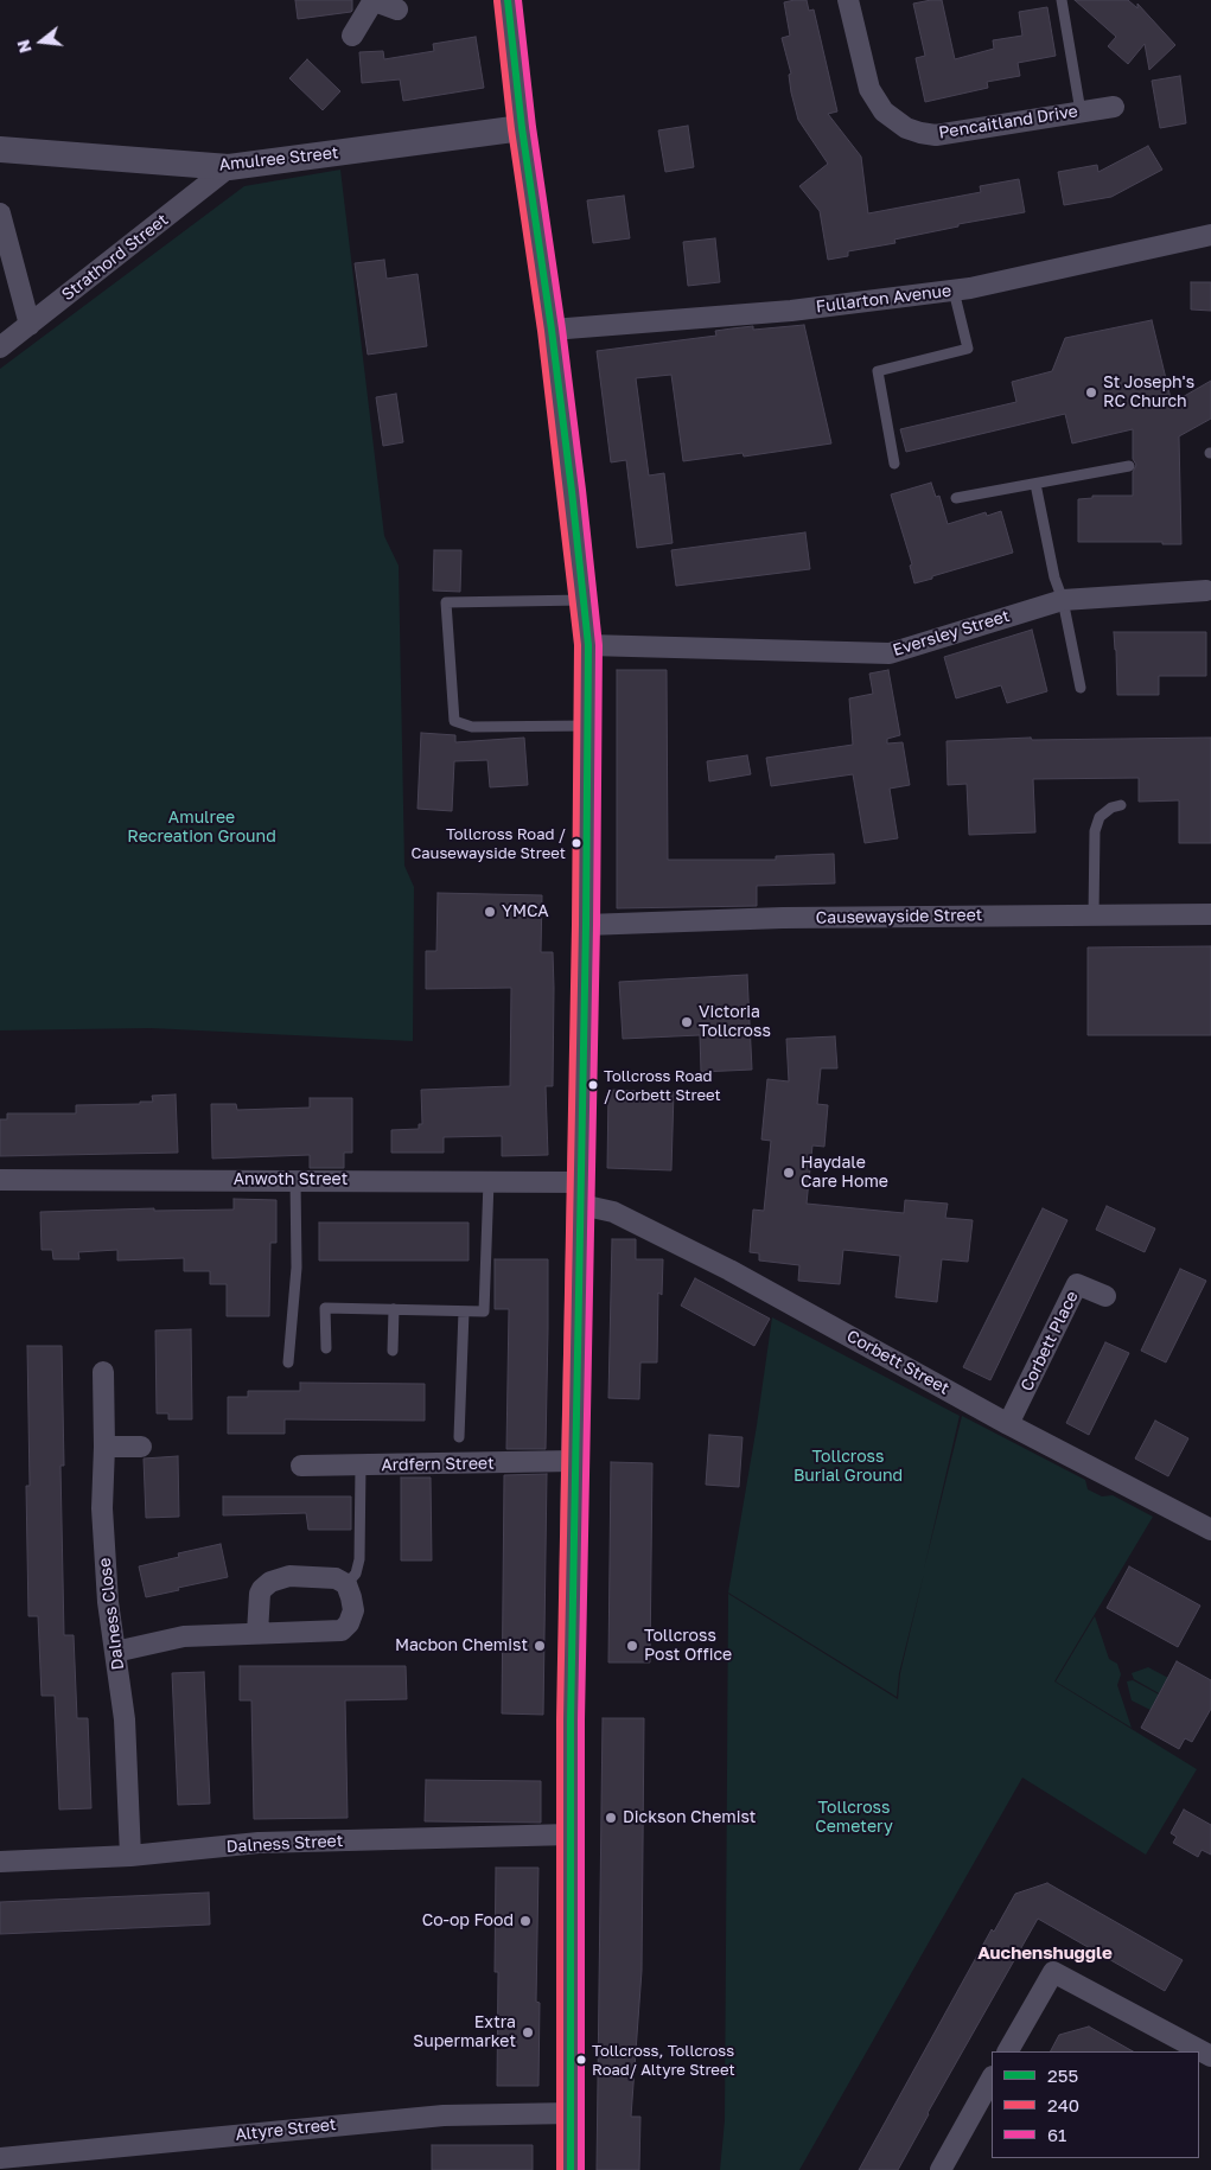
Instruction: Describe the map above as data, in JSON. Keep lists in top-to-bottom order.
{
  "streets": {
    "street": [
      "Pencaitland Drive",
      "Amulree Street",
      "Strathord Street",
      "Fullarton Avenue",
      "Eversley Street",
      "Causewayside Street",
      "Anwoth Street",
      "Corbett Place",
      "Corbett Street",
      "Ardfern Street",
      "Dalness Close",
      "Dalness Street",
      "Altyre Street"
    ]
  },
  "crossings": [
    ["Amulree Street", "Strathord Street"],
    ["Anwoth Street", "Corbett Street"],
    ["Corbett Place", "Corbett Street"],
    ["Dalness Close", "Dalness Street"]
  ],
  "districts": ["Auchenshuggle"],
  "parks": ["Amulree Recreation Ground", "Tollcross Burial Ground", "Tollcross Cemetery"],
  "places": [
    "St Joseph's RC Church",
    "Tollcross Road / Causewayside Street",
    "YMCA",
    "Victoria Tollcross",
    "Tollcross Road / Corbett Street",
    "Haydale Care Home",
    "Macbon Chemist",
    "Tollcross Post Office",
    "Dickson Chemist",
    "Co-op Food",
    "Extra Supermarket",
    "Tollcross, Tollcross Road/ Altyre Street"
  ],
  "lines": ["transit line 255", "transit line 61", "transit line 240"],
  "legend": ["255", "240", "61"],
  "north": "left"
}
